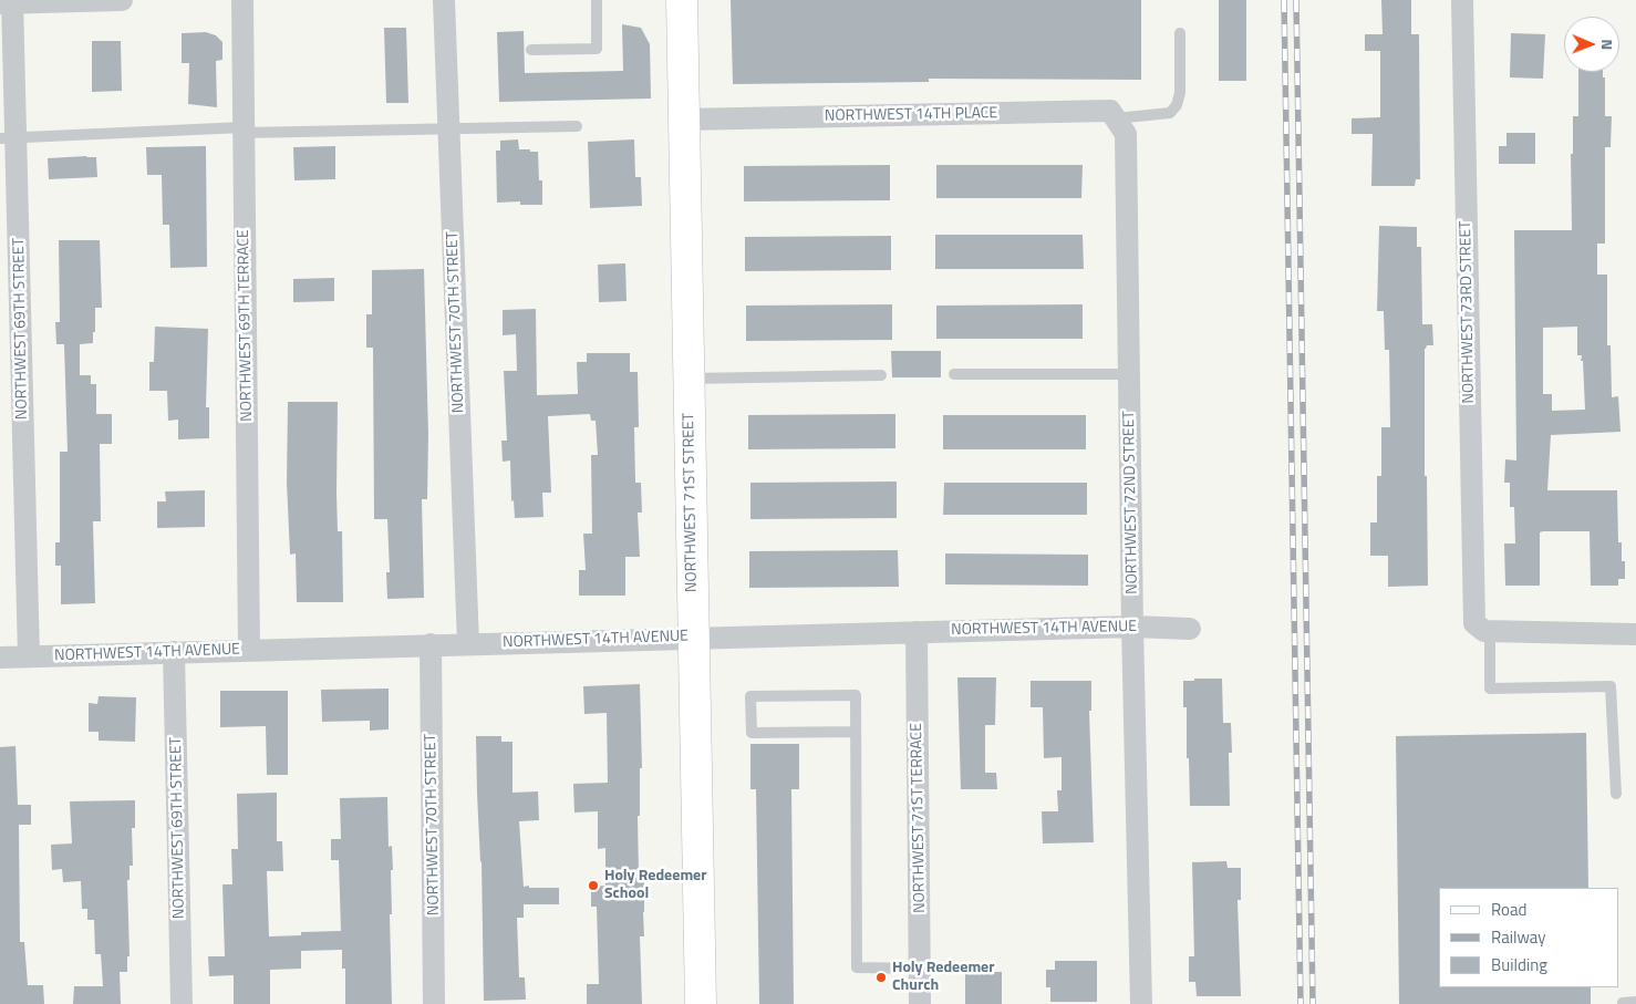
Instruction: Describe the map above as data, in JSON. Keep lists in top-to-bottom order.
{
  "streets": {
    "street": [
      "NORTHWEST 14TH PLACE",
      "NORTHWEST 73RD STREET",
      "NORTHWEST 70TH STREET",
      "NORTHWEST 69TH TERRACE",
      "NORTHWEST 69TH STREET",
      "NORTHWEST 71ST STREET",
      "NORTHWEST 72ND STREET",
      "NORTHWEST 14TH AVENUE",
      "NORTHWEST 71ST TERRACE"
    ]
  },
  "crossings": [
    ["NORTHWEST 14TH PLACE", "NORTHWEST 71ST STREET"],
    ["NORTHWEST 14TH PLACE", "NORTHWEST 72ND STREET"],
    ["NORTHWEST 70TH STREET", "NORTHWEST 14TH AVENUE"],
    ["NORTHWEST 69TH TERRACE", "NORTHWEST 14TH AVENUE"],
    ["NORTHWEST 69TH STREET", "NORTHWEST 14TH AVENUE"],
    ["NORTHWEST 71ST STREET", "NORTHWEST 14TH AVENUE"],
    ["NORTHWEST 72ND STREET", "NORTHWEST 14TH AVENUE"],
    ["NORTHWEST 14TH AVENUE", "NORTHWEST 71ST TERRACE"]
  ],
  "places": ["Holy Redeemer School", "Holy Redeemer Church"],
  "legend": ["Road", "Railway", "Building"],
  "north": "right"
}
